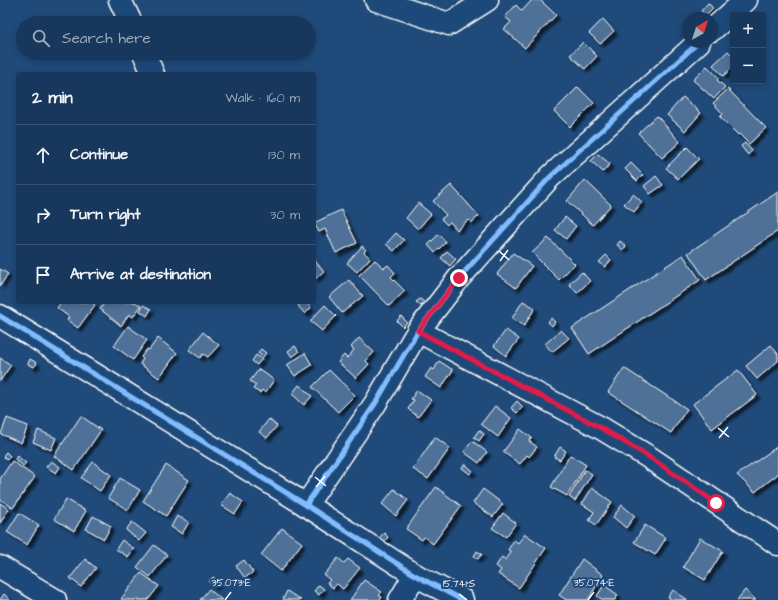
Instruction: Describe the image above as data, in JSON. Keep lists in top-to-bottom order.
{
  "north": "top right",
  "page": {
    "map_buttons": ["+", "−"],
    "search": "Search here",
    "heading": ["2 min", "Walk · 160 m"],
    "list": [
      ["Continue", "130 m"],
      ["Turn right", "30 m"],
      "Arrive at destination"
    ]
  },
  "coordinates": ["35.073°E", "35.074°E", "15.741°S"]
}
